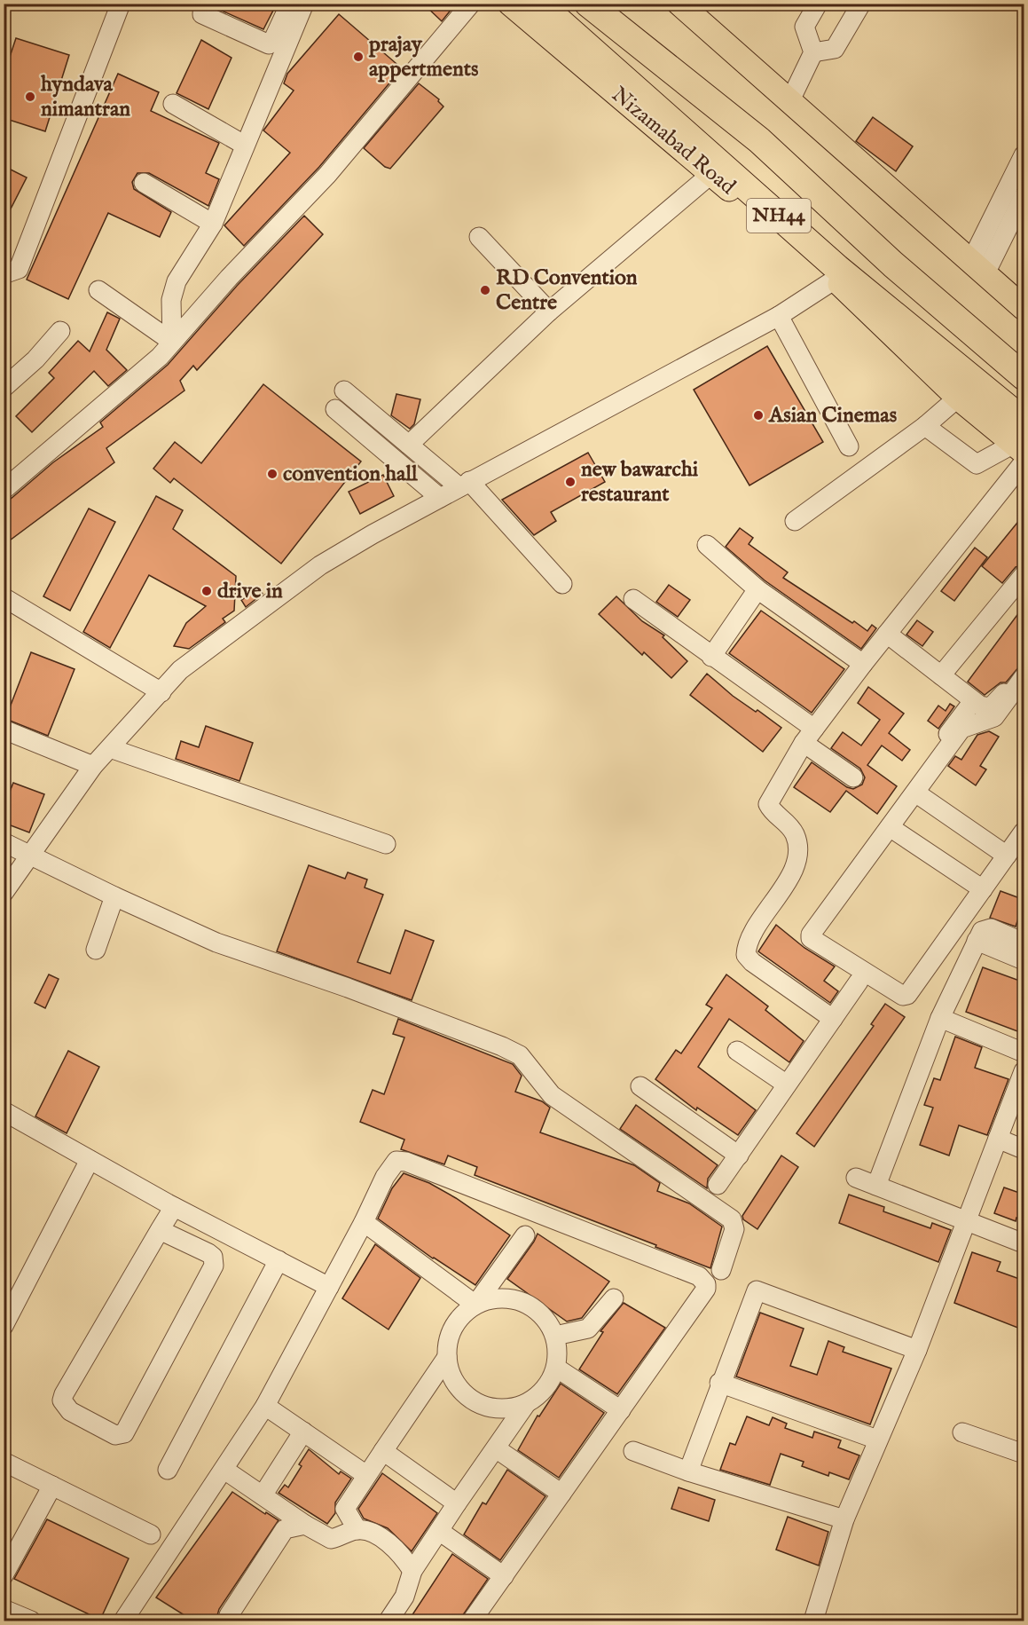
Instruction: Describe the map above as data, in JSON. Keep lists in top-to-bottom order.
{
  "streets": {
    "highway": ["Nizamabad Road", "NH44"]
  },
  "places": [
    "prajay appertments",
    "hyndava nimantran",
    "RD Convention Centre",
    "Asian Cinemas",
    "convention hall",
    "new bawarchi restaurant",
    "drive in"
  ]
}
